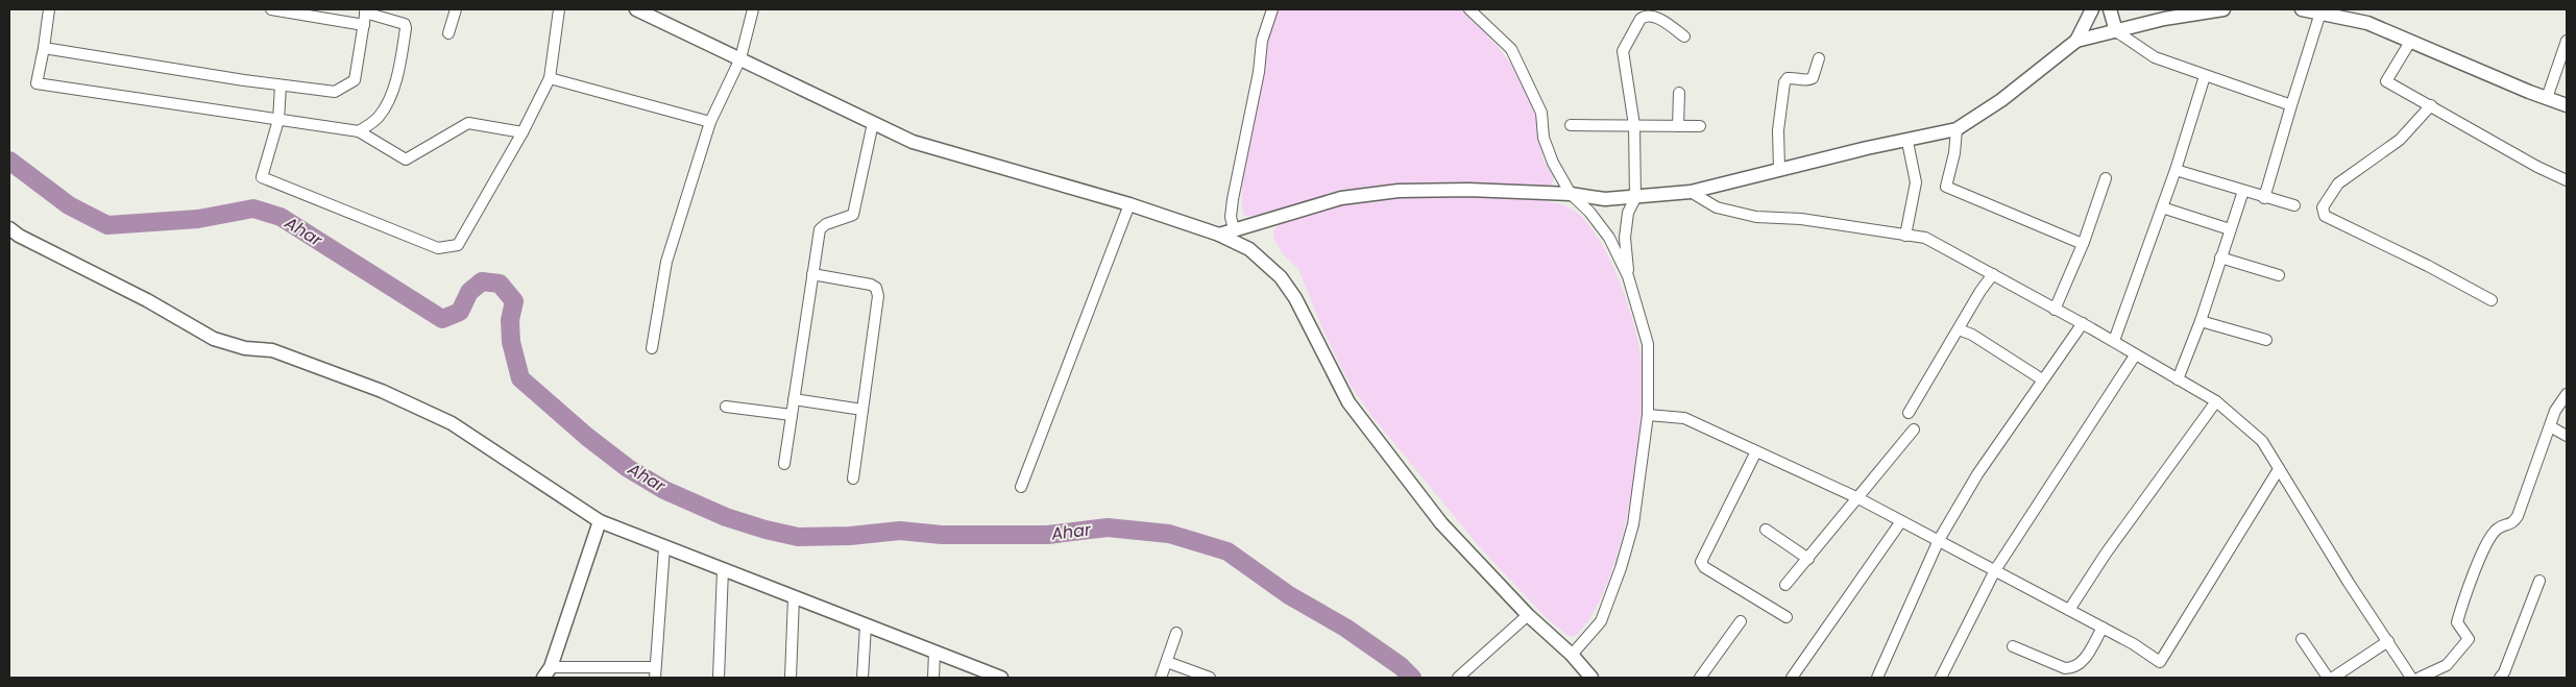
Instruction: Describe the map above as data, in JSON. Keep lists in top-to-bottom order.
{
  "water": ["Ahar"]
}
